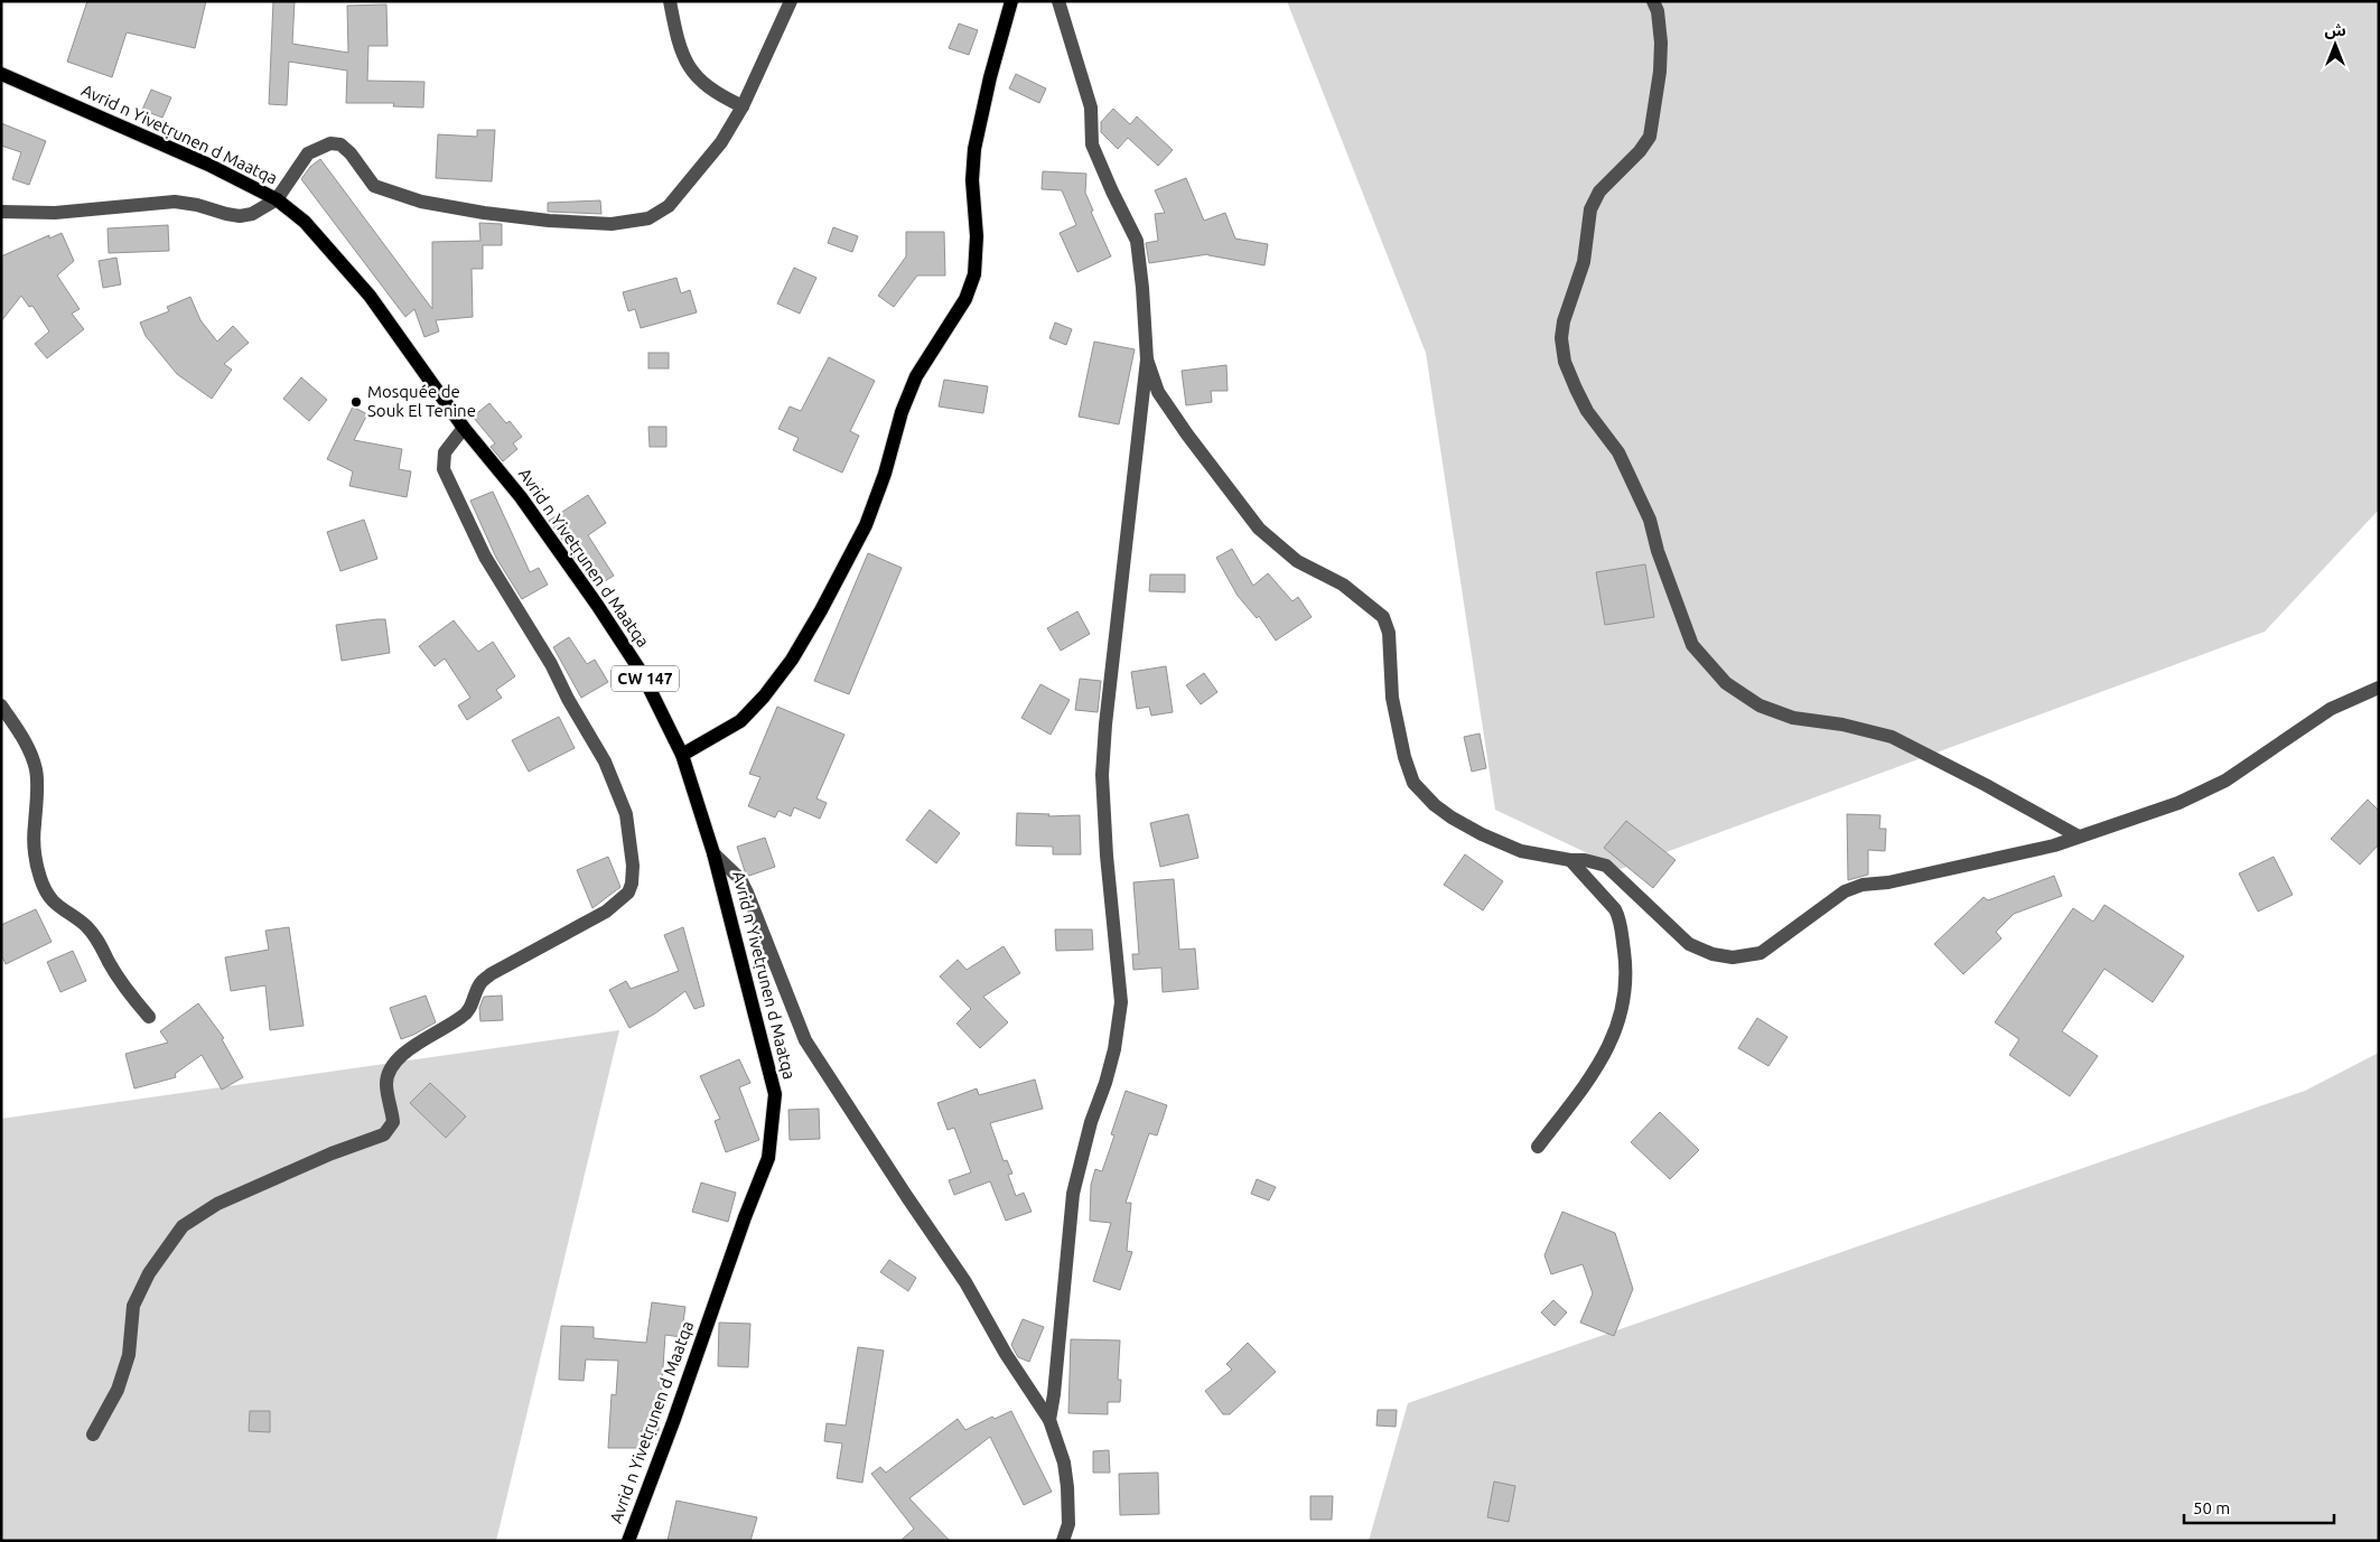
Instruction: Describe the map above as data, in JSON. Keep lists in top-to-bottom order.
{
  "streets": {
    "main road": ["Avrid n Yivetṛunen d Maatqa", "CW 147"]
  },
  "places": ["Mosquée de Souk El Tenine"],
  "scale_bar": "50 m",
  "north": "top"
}
